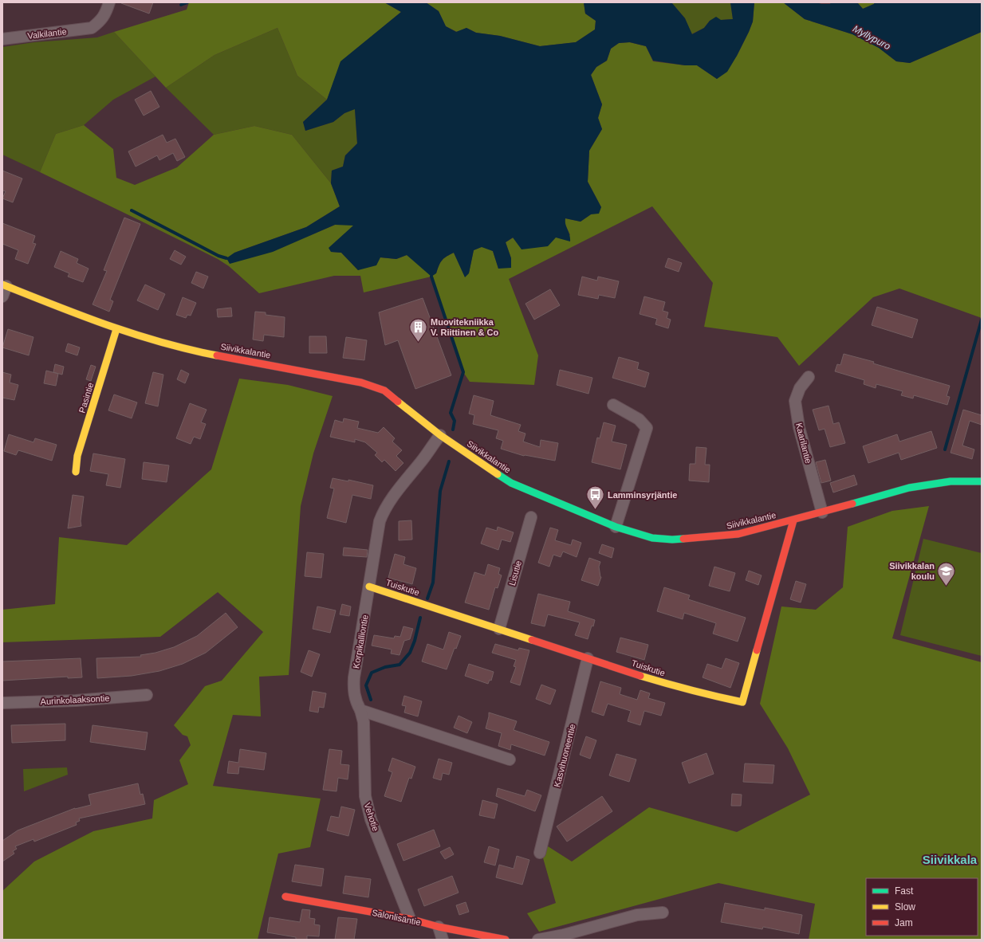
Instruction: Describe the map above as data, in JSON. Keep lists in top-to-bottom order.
{
  "streets": {
    "main road": [
      "Siivikkalantie",
      "Pasintie",
      "Tuiskutie",
      "Salonlisäntie"
    ],
    "street": [
      "Valkilantie",
      "Kaarilantie",
      "Lisutie",
      "Korpikalliontie",
      "Aurinkolaaksontie",
      "Kasvihuoneentie",
      "Vehotie"
    ]
  },
  "crossings": [
    ["Siivikkalantie", "Pasintie"],
    ["Siivikkalantie", "Kaarilantie"],
    ["Siivikkalantie", "Tuiskutie"],
    ["Siivikkalantie", "Korpikalliontie"],
    ["Lisutie", "Tuiskutie"],
    ["Tuiskutie", "Korpikalliontie"],
    ["Tuiskutie", "Kasvihuoneentie"],
    ["Korpikalliontie", "Vehotie"],
    ["Vehotie", "Salonlisäntie"]
  ],
  "districts": ["Siivikkala"],
  "water": ["Myllypuro"],
  "places": {
    "building": ["Muovitekniikka V. Riittinen & Co"],
    "bus stop": ["Lamminsyrjäntie"],
    "school or university": ["Siivikkalan koulu"]
  },
  "legend": ["Fast", "Slow", "Jam"]
}
